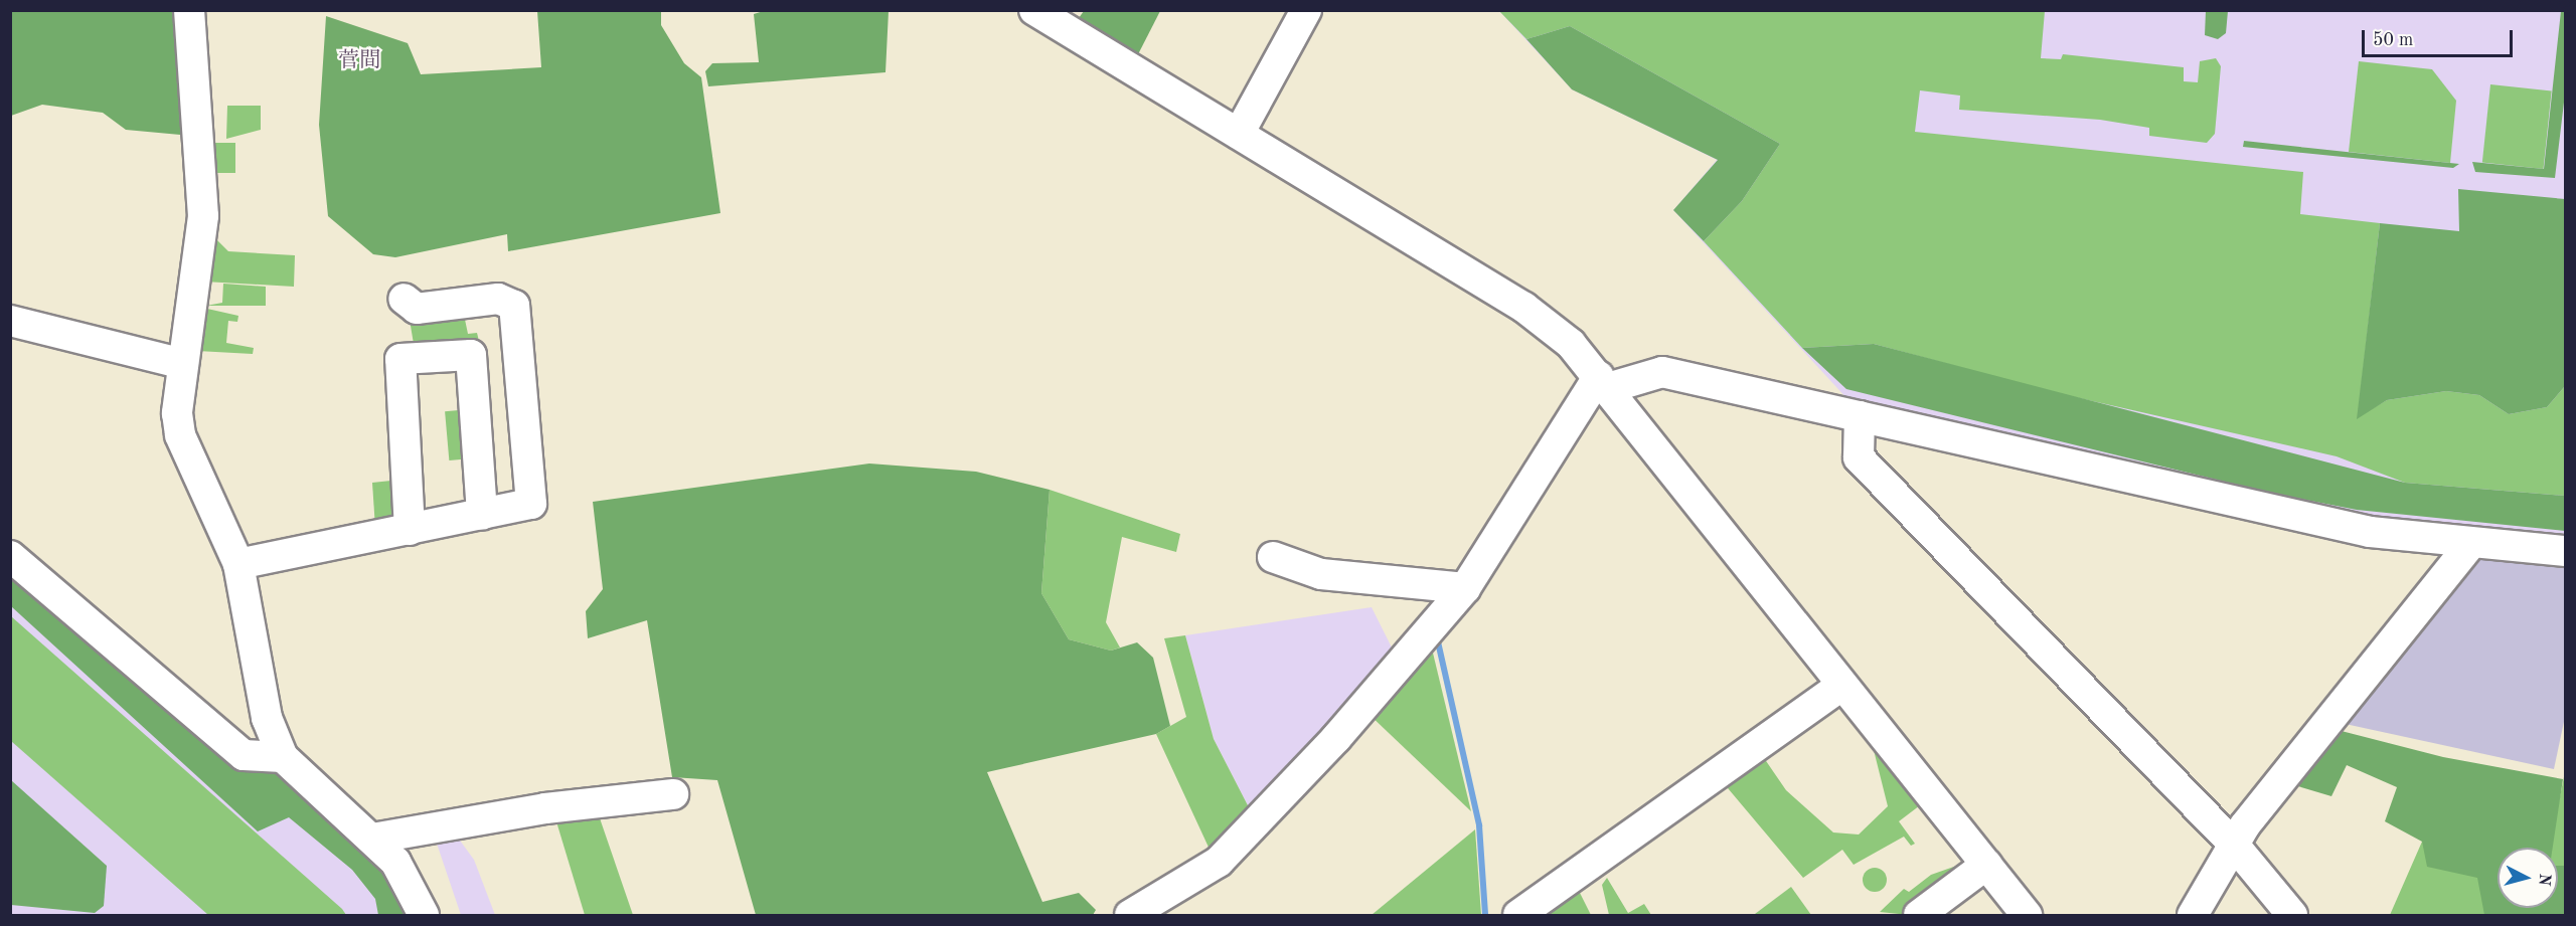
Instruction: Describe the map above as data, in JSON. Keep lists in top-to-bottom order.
{
  "districts": ["菅間"],
  "scale_bar": "50 m",
  "north": "right"
}
